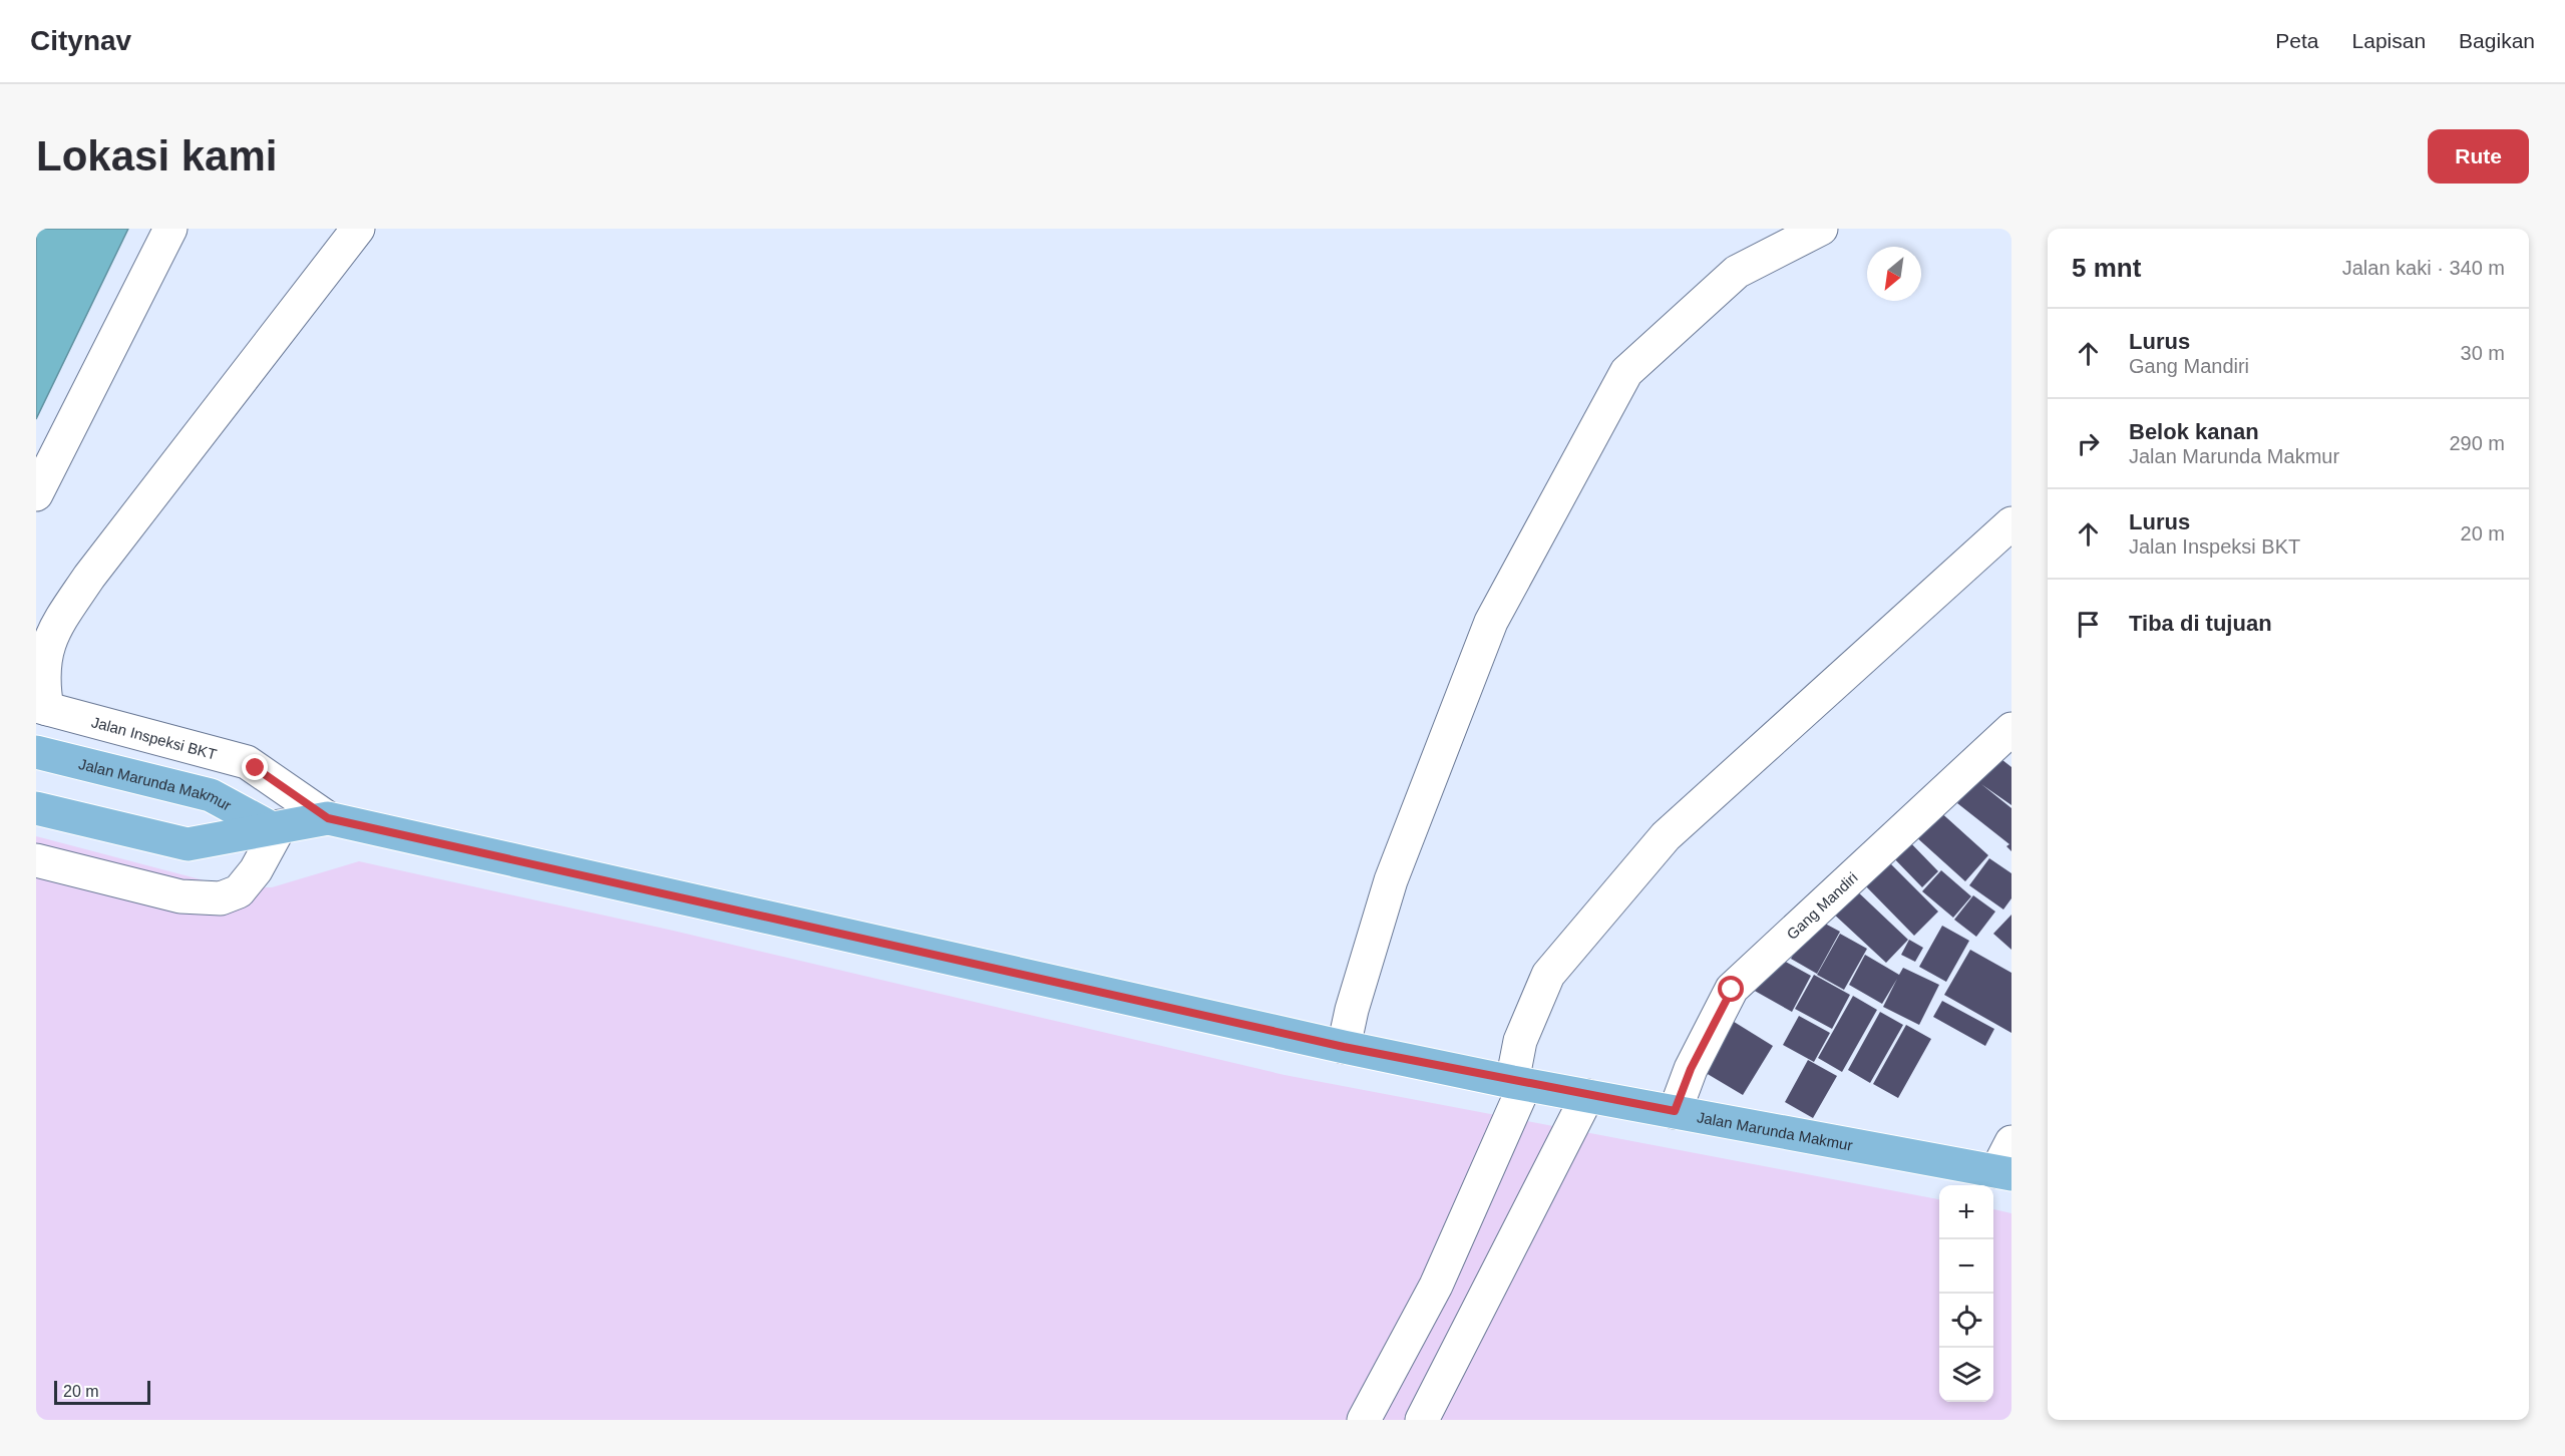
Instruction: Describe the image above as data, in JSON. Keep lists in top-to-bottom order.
{
  "streets": {
    "main road": ["Jalan Marunda Makmur"],
    "street": ["Jalan Inspeksi BKT", "Gang Mandiri"]
  },
  "crossings": [
    ["Jalan Inspeksi BKT", "Jalan Marunda Makmur"],
    ["Jalan Marunda Makmur", "Gang Mandiri"]
  ],
  "scale_bar": "20 m",
  "north": "bottom left",
  "page": {
    "header": "Citynav",
    "nav": ["Peta", "Lapisan", "Bagikan"],
    "buttons": "Rute",
    "title": "Lokasi kami",
    "heading": ["5 mnt", "Jalan kaki · 340 m"],
    "list": [
      ["Lurus", "Gang Mandiri", "30 m"],
      ["Belok kanan", "Jalan Marunda Makmur", "290 m"],
      ["Lurus", "Jalan Inspeksi BKT", "20 m"],
      "Tiba di tujuan"
    ],
    "map_buttons": ["+", "−"],
    "scale": "20 m"
  }
}
